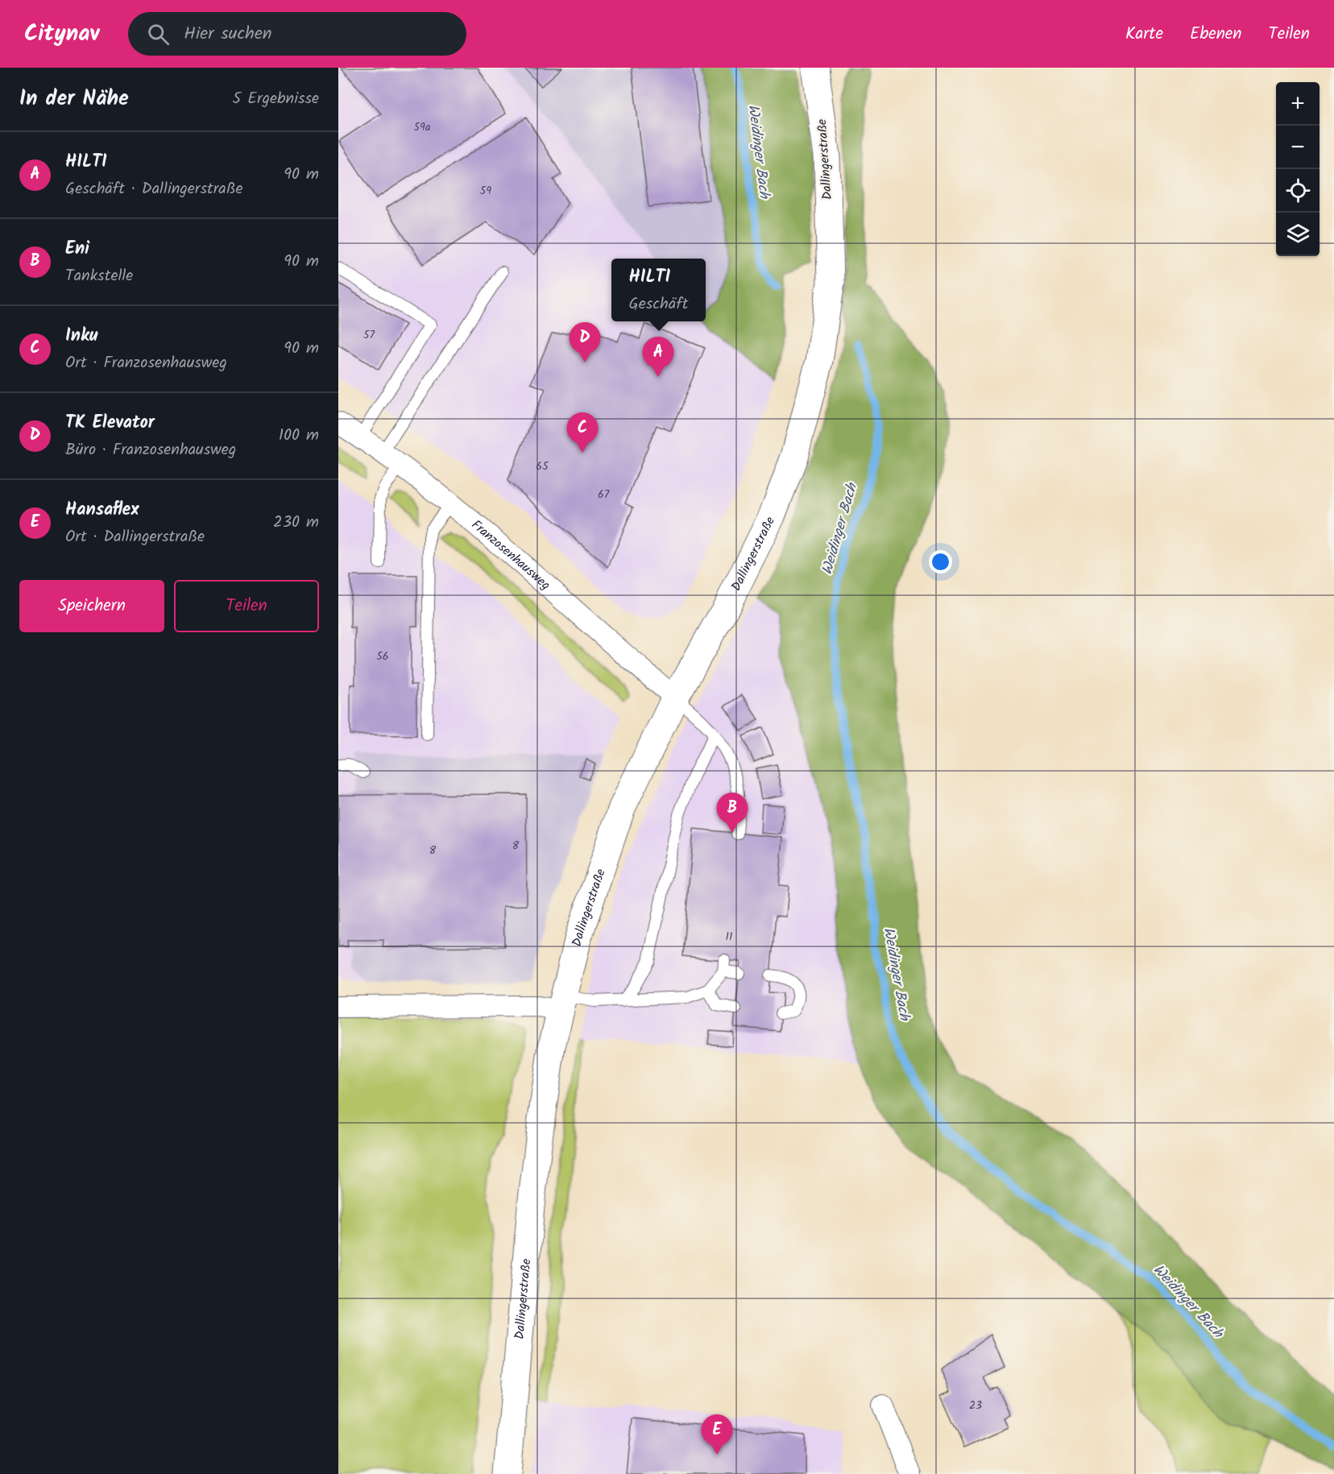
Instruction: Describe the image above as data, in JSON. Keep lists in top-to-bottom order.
{
  "streets": {
    "street": ["Dallingerstraße", "Franzosenhausweg"]
  },
  "crossings": [
    ["Dallingerstraße", "Franzosenhausweg"]
  ],
  "water": ["Weidinger Bach"],
  "house_numbers": [
    "59a",
    "59",
    "57",
    "65",
    "67",
    "56",
    "8",
    "8",
    "11",
    "23"
  ],
  "page": {
    "header": "Citynav",
    "search": "Hier suchen",
    "nav": ["Karte", "Ebenen", "Teilen"],
    "heading": ["In der Nähe", "5 Ergebnisse"],
    "map_buttons": ["+", "−"],
    "list": [
      {
        "mark": "A",
        "name": "HILTI",
        "note": "Geschäft · Dallingerstraße",
        "value": "90 m"
      },
      {
        "mark": "B",
        "name": "Eni",
        "note": "Tankstelle",
        "value": "90 m"
      },
      {
        "mark": "C",
        "name": "Inku",
        "note": "Ort · Franzosenhausweg",
        "value": "90 m"
      },
      {
        "mark": "D",
        "name": "TK Elevator",
        "note": "Büro · Franzosenhausweg",
        "value": "100 m"
      },
      {
        "mark": "E",
        "name": "Hansaflex",
        "note": "Ort · Dallingerstraße",
        "value": "230 m"
      }
    ],
    "popup": ["HILTI", "Geschäft"],
    "pins": [
      "D",
      "A",
      "C",
      "B",
      "E"
    ],
    "buttons": ["Speichern", "Teilen"]
  }
}
